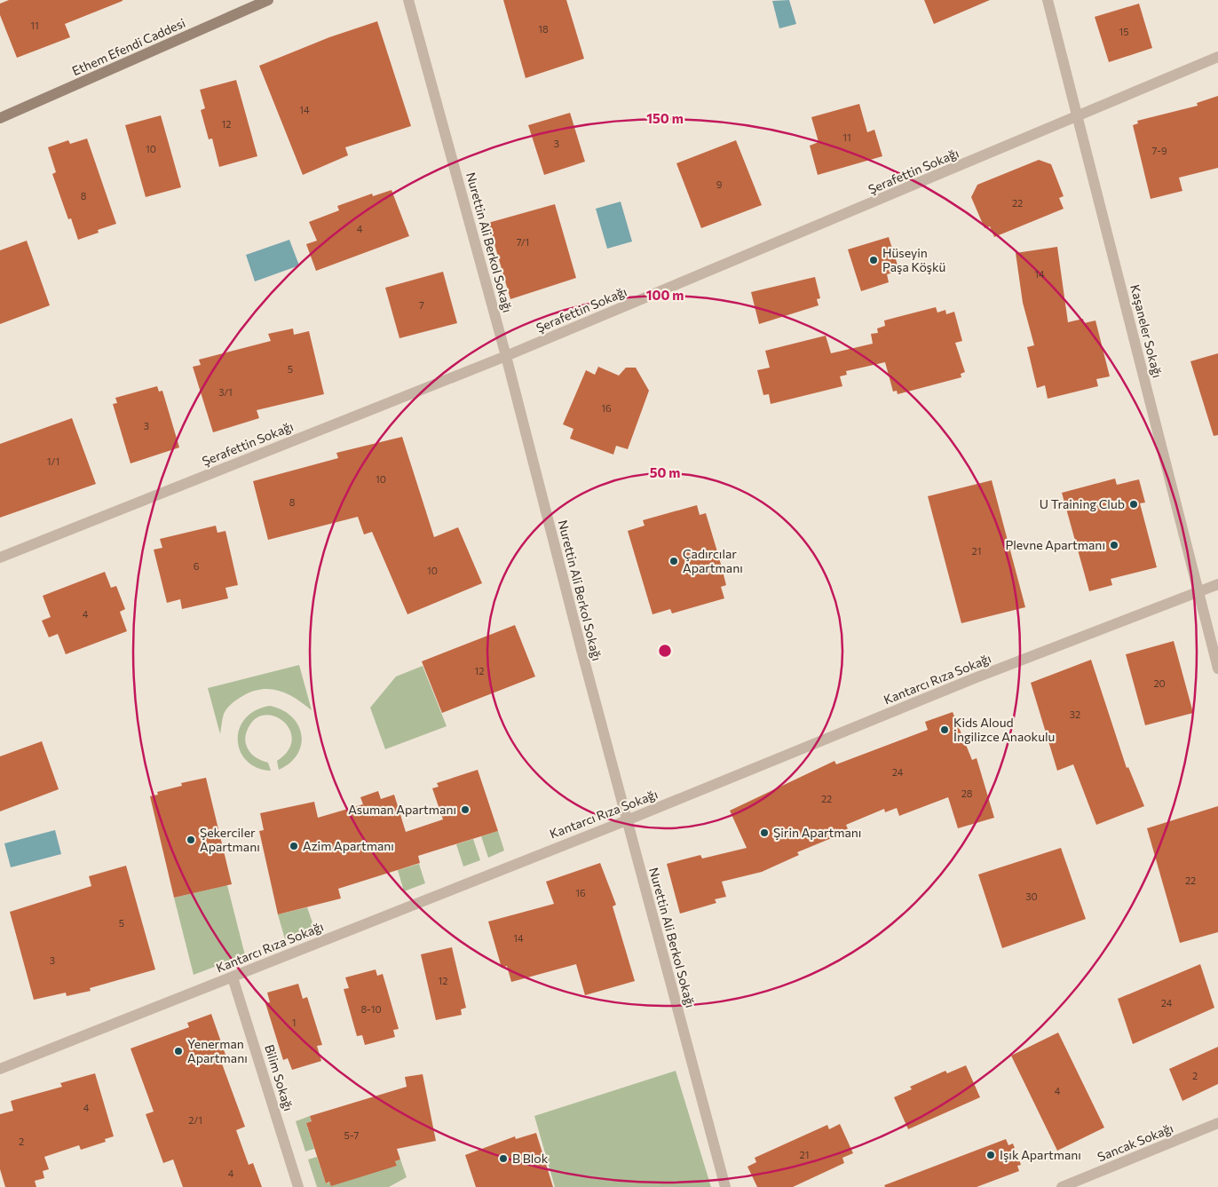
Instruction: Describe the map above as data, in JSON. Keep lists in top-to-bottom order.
{
  "streets": {
    "main road": ["Ethem Efendi Caddesi"],
    "street": [
      "Şerafettin Sokağı",
      "Nurettin Ali Berkol Sokağı",
      "Kaşaneler Sokağı",
      "Kantarcı Rıza Sokağı",
      "Bilim Sokağı",
      "Sancak Sokağı"
    ]
  },
  "crossings": [
    ["Şerafettin Sokağı", "Nurettin Ali Berkol Sokağı"],
    ["Şerafettin Sokağı", "Kaşaneler Sokağı"],
    ["Nurettin Ali Berkol Sokağı", "Kantarcı Rıza Sokağı"],
    ["Kaşaneler Sokağı", "Kantarcı Rıza Sokağı"],
    ["Kantarcı Rıza Sokağı", "Bilim Sokağı"]
  ],
  "places": [
    "Hüseyin Paşa Köşkü",
    "U Training Club",
    "Plevne Apartmanı",
    "Çadırcılar Apartmanı",
    "Kids Aloud İngilizce Anaokulu",
    "Asuman Apartmanı",
    "Şirin Apartmanı",
    "Şekerciler Apartmanı",
    "Azim Apartmanı",
    "Yenerman Apartmanı",
    "Işık Apartmanı",
    "B Blok"
  ],
  "house_numbers": [
    "11",
    "18",
    "15",
    "14",
    "12",
    "11",
    "3",
    "10",
    "7-9",
    "9",
    "8",
    "22",
    "4",
    "7/1",
    "14",
    "7",
    "5",
    "3/1",
    "16",
    "3",
    "1/1",
    "10",
    "8",
    "21",
    "6",
    "10",
    "4",
    "12",
    "20",
    "32",
    "24",
    "28",
    "22",
    "22",
    "16",
    "30",
    "5",
    "14",
    "3",
    "12",
    "24",
    "8-10",
    "1",
    "2",
    "4",
    "4",
    "2/1",
    "5-7",
    "2",
    "21",
    "4"
  ],
  "rings": ["150 m", "100 m", "50 m"]
}
